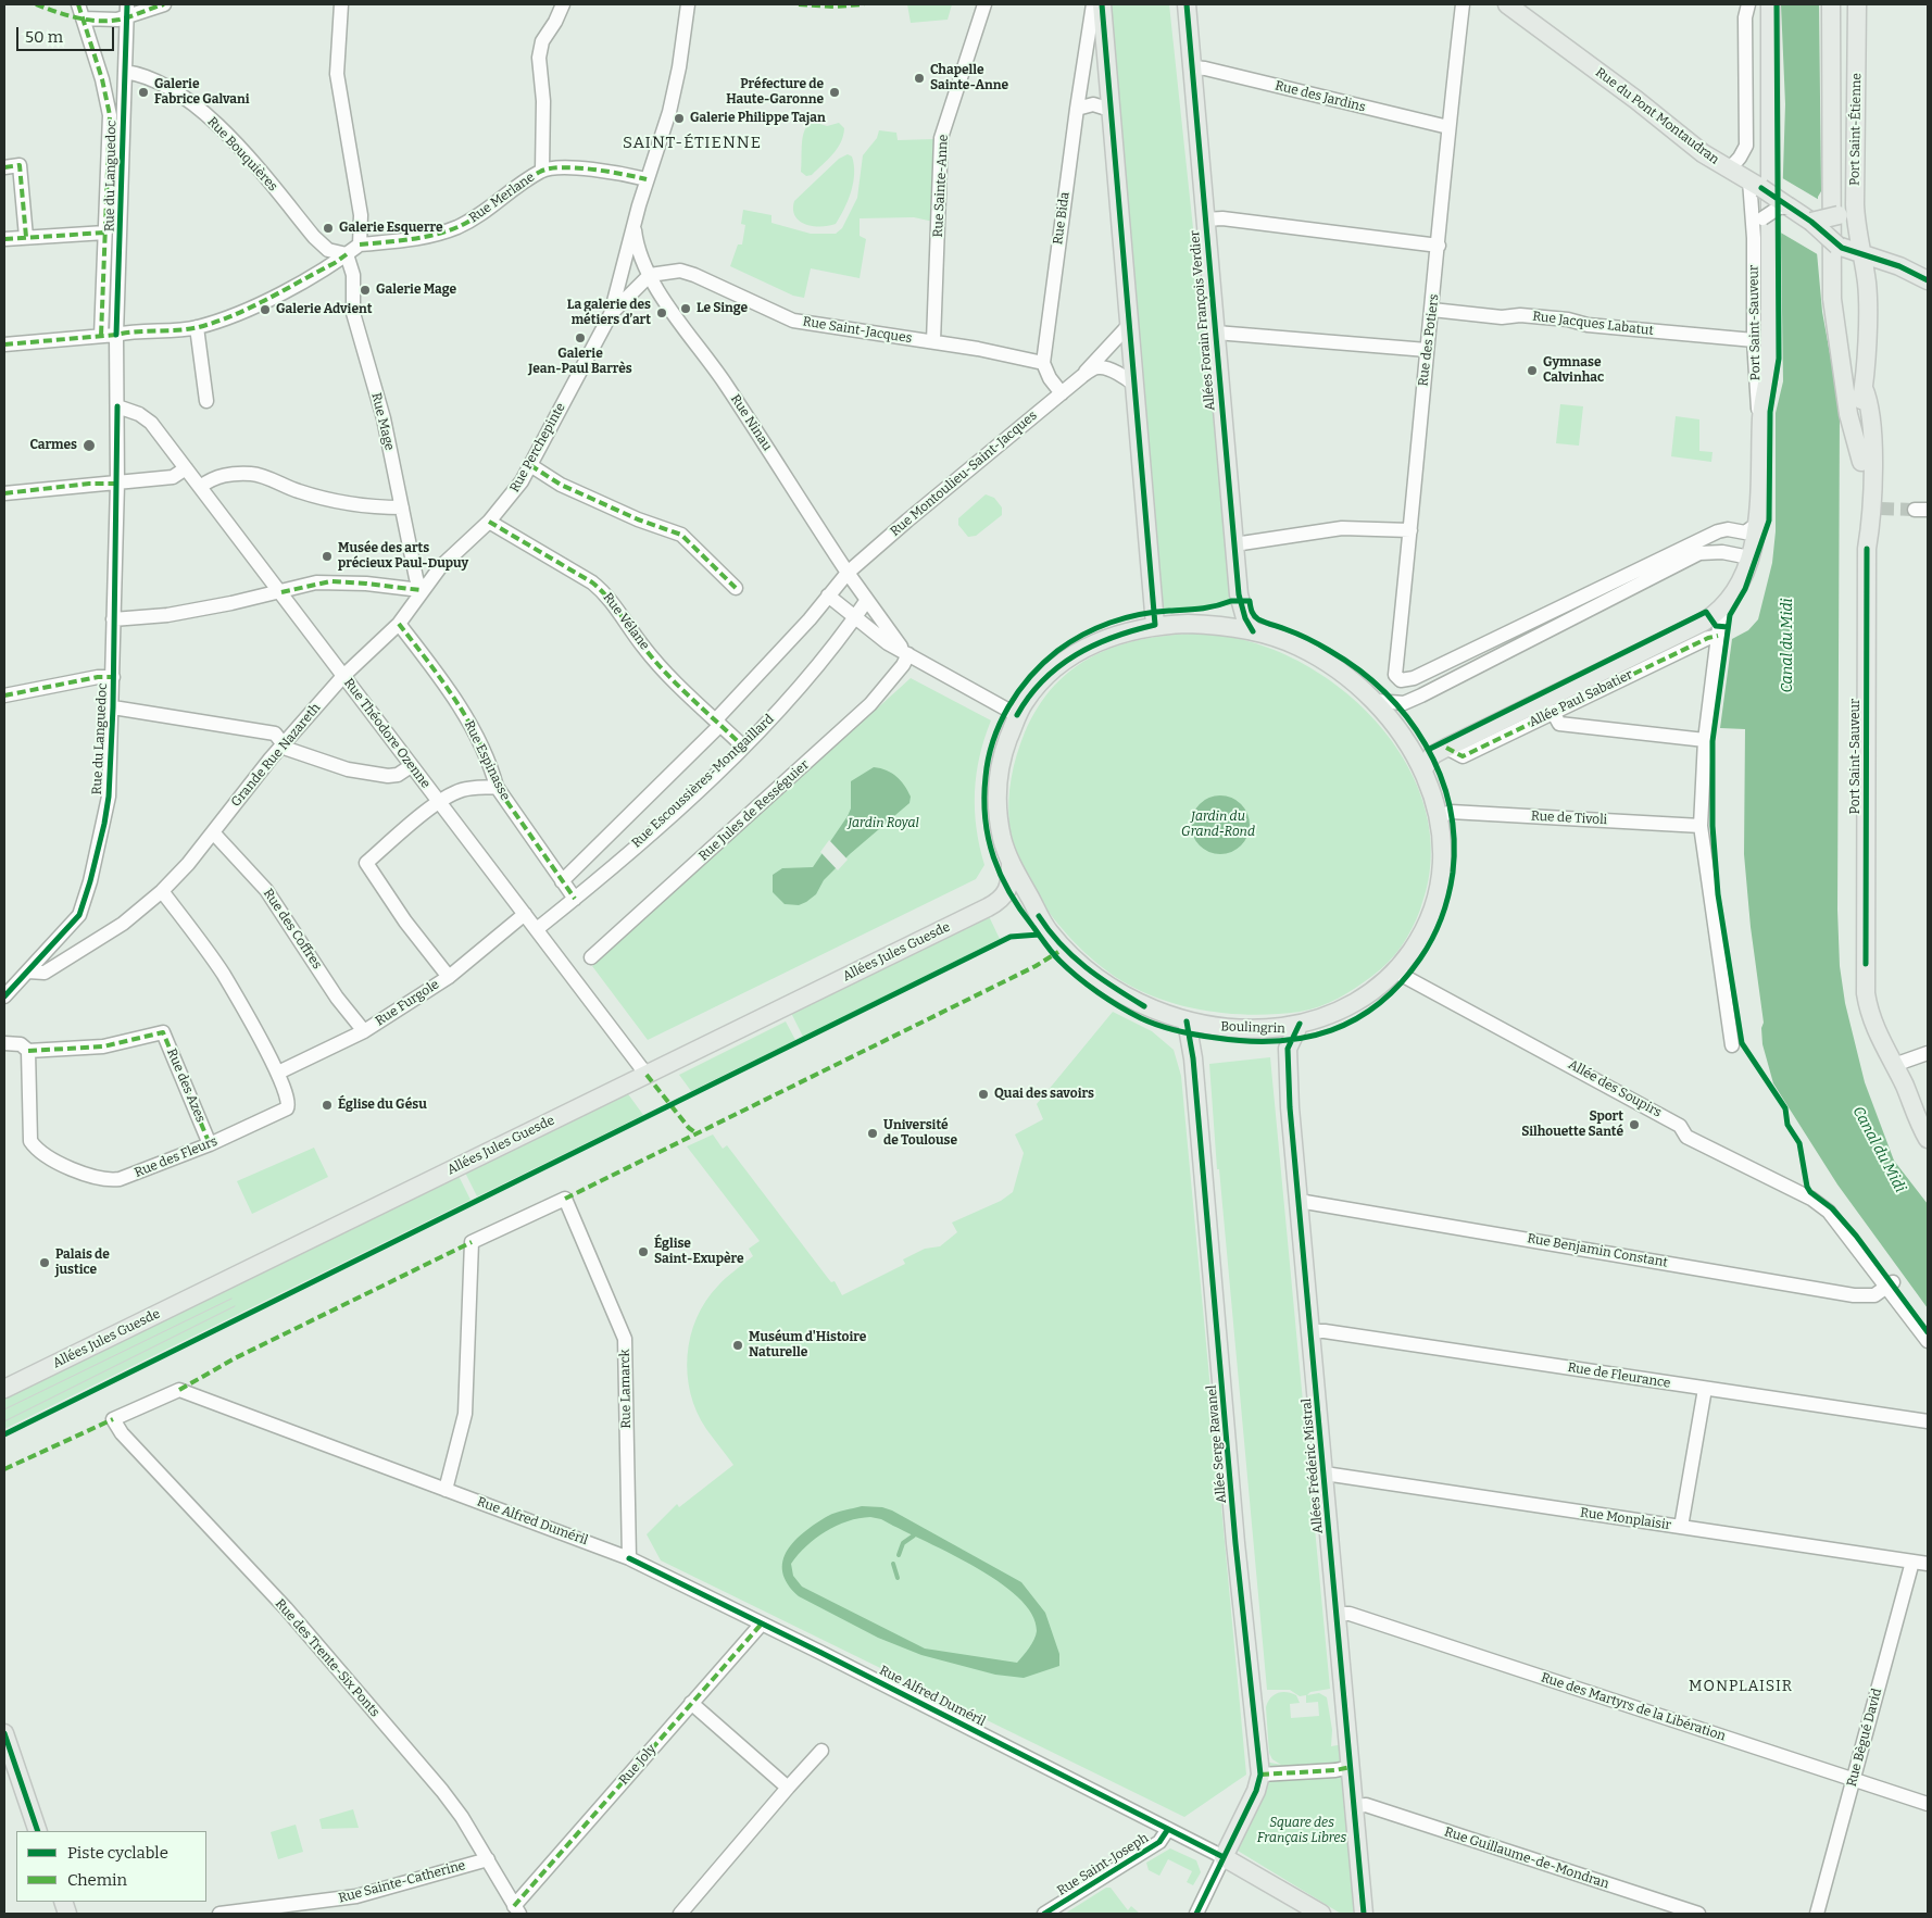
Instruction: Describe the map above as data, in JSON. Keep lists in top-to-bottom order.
{
  "streets": {
    "main road": [
      "Rue du Pont Montaudran",
      "Port Saint-Étienne",
      "Allées Forain François Verdier",
      "Port Saint-Sauveur",
      "Allée Paul Sabatier",
      "Allées Jules Guesde",
      "Boulingrin",
      "Allée Serge Ravanel",
      "Allées Frédéric Mistral"
    ],
    "street": [
      "Rue des Jardins",
      "Rue Bouquières",
      "Rue du Languedoc",
      "Rue Sainte-Anne",
      "Rue Merlane",
      "Rue Bida",
      "Rue Jacques Labatut",
      "Rue Saint-Jacques",
      "Rue des Potiers",
      "Rue Mage",
      "Rue Ninau",
      "Rue Perchepinte",
      "Rue Montoulieu-Saint-Jacques",
      "Rue Vélane",
      "Rue Théodore Ozenne",
      "Grande Rue Nazareth",
      "Rue Espinasse",
      "Rue Escoussières-Montgaillard",
      "Rue Jules de Rességuier",
      "Rue de Tivoli",
      "Rue des Coffres",
      "Rue Furgole",
      "Rue des Azes",
      "Allée des Soupirs",
      "Rue des Fleurs",
      "Rue Benjamin Constant",
      "Rue de Fleurance",
      "Rue Lamarck",
      "Rue Monplaisir",
      "Rue Alfred Duméril",
      "Rue des Trente-Six Ponts",
      "Rue des Martyrs de la Libération",
      "Rue Bègué David",
      "Rue Joly",
      "Rue Guillaume-de-Mondran",
      "Rue Saint-Joseph",
      "Rue Sainte-Catherine"
    ]
  },
  "crossings": [
    ["Rue des Jardins", "Allées Forain François Verdier"],
    ["Rue des Jardins", "Rue des Potiers"],
    ["Rue du Pont Montaudran", "Port Saint-Étienne"],
    ["Rue du Pont Montaudran", "Port Saint-Sauveur"],
    ["Port Saint-Étienne", "Port Saint-Sauveur"],
    ["Rue Bouquières", "Rue du Languedoc"],
    ["Rue Bouquières", "Rue Mage"],
    ["Rue du Languedoc", "Rue Théodore Ozenne"],
    ["Rue du Languedoc", "Grande Rue Nazareth"],
    ["Rue Sainte-Anne", "Rue Saint-Jacques"],
    ["Rue Bida", "Rue Saint-Jacques"],
    ["Allées Forain François Verdier", "Boulingrin"],
    ["Port Saint-Sauveur", "Rue Jacques Labatut"],
    ["Port Saint-Sauveur", "Allée Paul Sabatier"],
    ["Port Saint-Sauveur", "Rue de Tivoli"],
    ["Rue Jacques Labatut", "Rue des Potiers"],
    ["Rue Saint-Jacques", "Rue Ninau"],
    ["Rue Mage", "Grande Rue Nazareth"],
    ["Rue Ninau", "Rue Montoulieu-Saint-Jacques"],
    ["Rue Ninau", "Rue Escoussières-Montgaillard"],
    ["Rue Ninau", "Rue Jules de Rességuier"],
    ["Rue Perchepinte", "Rue Vélane"],
    ["Rue Perchepinte", "Grande Rue Nazareth"],
    ["Rue Montoulieu-Saint-Jacques", "Rue Vélane"],
    ["Rue Montoulieu-Saint-Jacques", "Rue Espinasse"],
    ["Rue Vélane", "Rue Escoussières-Montgaillard"],
    ["Allée Paul Sabatier", "Boulingrin"],
    ["Rue Théodore Ozenne", "Grande Rue Nazareth"],
    ["Rue Théodore Ozenne", "Rue Escoussières-Montgaillard"],
    ["Rue Théodore Ozenne", "Allées Jules Guesde"],
    ["Rue Théodore Ozenne", "Rue Furgole"],
    ["Grande Rue Nazareth", "Rue Espinasse"],
    ["Grande Rue Nazareth", "Rue des Coffres"],
    ["Rue Espinasse", "Rue Escoussières-Montgaillard"],
    ["Rue de Tivoli", "Boulingrin"],
    ["Rue des Coffres", "Rue Furgole"],
    ["Rue Furgole", "Rue des Fleurs"],
    ["Boulingrin", "Allée des Soupirs"],
    ["Boulingrin", "Allée Serge Ravanel"],
    ["Boulingrin", "Allées Frédéric Mistral"],
    ["Rue des Azes", "Rue des Fleurs"],
    ["Allée des Soupirs", "Rue Benjamin Constant"],
    ["Rue Benjamin Constant", "Allées Frédéric Mistral"],
    ["Rue de Fleurance", "Allées Frédéric Mistral"],
    ["Rue Lamarck", "Rue Alfred Duméril"],
    ["Allée Serge Ravanel", "Rue Alfred Duméril"],
    ["Allées Frédéric Mistral", "Rue Monplaisir"],
    ["Allées Frédéric Mistral", "Rue des Martyrs de la Libération"],
    ["Allées Frédéric Mistral", "Rue Guillaume-de-Mondran"],
    ["Rue Monplaisir", "Rue Bègué David"],
    ["Rue Alfred Duméril", "Rue des Trente-Six Ponts"],
    ["Rue Alfred Duméril", "Rue Joly"],
    ["Rue Alfred Duméril", "Rue Saint-Joseph"],
    ["Rue des Trente-Six Ponts", "Rue Joly"],
    ["Rue des Trente-Six Ponts", "Rue Sainte-Catherine"],
    ["Rue des Martyrs de la Libération", "Rue Bègué David"]
  ],
  "districts": ["SAINT-ÉTIENNE", "MONPLAISIR"],
  "water": ["Canal du Midi"],
  "parks": ["Jardin du Grand-Rond", "Jardin Royal", "Square des Français Libres"],
  "places": [
    "Chapelle Sainte-Anne",
    "Galerie Fabrice Galvani",
    "Préfecture de Haute-Garonne",
    "Galerie Philippe Tajan",
    "Galerie Esquerre",
    "Galerie Mage",
    "Le Singe",
    "Galerie Advient",
    "La galerie des métiers d’art",
    "Galerie Jean-Paul Barrès",
    "Gymnase Calvinhac",
    "Carmes",
    "Musée des arts précieux Paul-Dupuy",
    "Quai des savoirs",
    "Église du Gésu",
    "Sport Silhouette Santé",
    "Université de Toulouse",
    "Église Saint-Exupère",
    "Palais de justice",
    "Muséum d'Histoire Naturelle"
  ],
  "legend": ["Piste cyclable", "Chemin"],
  "scale_bar": "50 m"
}
